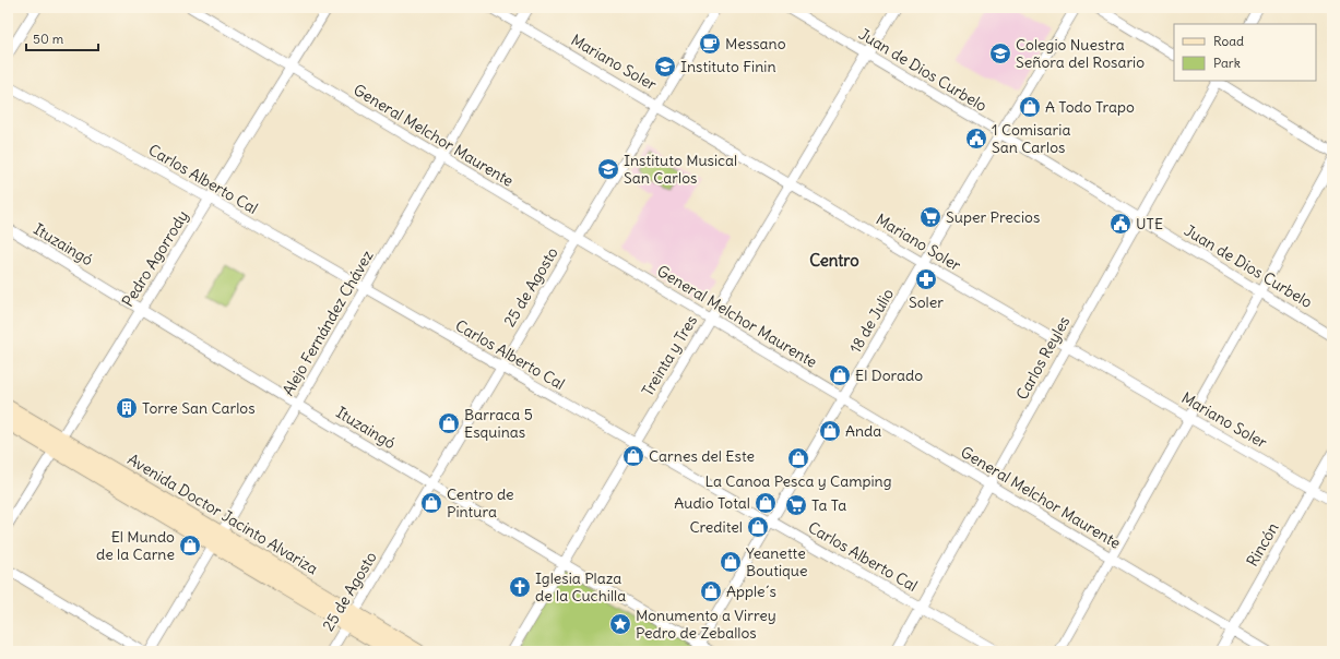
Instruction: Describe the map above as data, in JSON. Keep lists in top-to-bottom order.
{
  "streets": {
    "main road": ["Avenida Doctor Jacinto Alvariza"],
    "street": [
      "Mariano Soler",
      "Juan de Dios Curbelo",
      "General Melchor Maurente",
      "Carlos Alberto Cal",
      "Ituzaingó",
      "Pedro Agorrody",
      "25 de Agosto",
      "18 de Julio",
      "Alejo Fernández Chávez",
      "Treinta y Tres",
      "Carlos Reyles",
      "Rincón"
    ]
  },
  "crossings": [
    ["Mariano Soler", "25 de Agosto"],
    ["Mariano Soler", "18 de Julio"],
    ["Mariano Soler", "Alejo Fernández Chávez"],
    ["Mariano Soler", "Treinta y Tres"],
    ["Mariano Soler", "Carlos Reyles"],
    ["Mariano Soler", "Rincón"],
    ["Juan de Dios Curbelo", "18 de Julio"],
    ["Juan de Dios Curbelo", "Treinta y Tres"],
    ["Juan de Dios Curbelo", "Carlos Reyles"],
    ["General Melchor Maurente", "Pedro Agorrody"],
    ["General Melchor Maurente", "25 de Agosto"],
    ["General Melchor Maurente", "18 de Julio"],
    ["General Melchor Maurente", "Alejo Fernández Chávez"],
    ["General Melchor Maurente", "Treinta y Tres"],
    ["General Melchor Maurente", "Carlos Reyles"],
    ["General Melchor Maurente", "Rincón"],
    ["Carlos Alberto Cal", "Pedro Agorrody"],
    ["Carlos Alberto Cal", "25 de Agosto"],
    ["Carlos Alberto Cal", "18 de Julio"],
    ["Carlos Alberto Cal", "Alejo Fernández Chávez"],
    ["Carlos Alberto Cal", "Treinta y Tres"],
    ["Carlos Alberto Cal", "Carlos Reyles"],
    ["Ituzaingó", "Pedro Agorrody"],
    ["Ituzaingó", "25 de Agosto"],
    ["Ituzaingó", "18 de Julio"],
    ["Ituzaingó", "Alejo Fernández Chávez"],
    ["Ituzaingó", "Treinta y Tres"],
    ["Pedro Agorrody", "Avenida Doctor Jacinto Alvariza"],
    ["25 de Agosto", "Avenida Doctor Jacinto Alvariza"],
    ["Alejo Fernández Chávez", "Avenida Doctor Jacinto Alvariza"]
  ],
  "districts": ["Centro"],
  "places": {
    "cafe": ["Messano"],
    "school or university": ["Colegio Nuestra Señora del Rosario", "Instituto Finin", "Instituto Musical San Carlos"],
    "shop": [
      "A Todo Trapo",
      "El Dorado",
      "Barraca 5 Esquinas",
      "Anda",
      "Carnes del Este",
      "La Canoa Pesca y Camping",
      "Centro de Pintura",
      "Audio Total",
      "Creditel",
      "El Mundo de la Carne",
      "Yeanette Boutique",
      "Apple´s"
    ],
    "public building": ["1 Comisaria San Carlos", "UTE"],
    "supermarket": ["Super Precios", "Ta Ta"],
    "pharmacy": ["Soler"],
    "building": ["Torre San Carlos"],
    "church": ["Iglesia Plaza de la Cuchilla"],
    "place": ["Monumento a Virrey Pedro de Zeballos"]
  },
  "legend": ["Road", "Park"],
  "scale_bar": "50 m"
}
